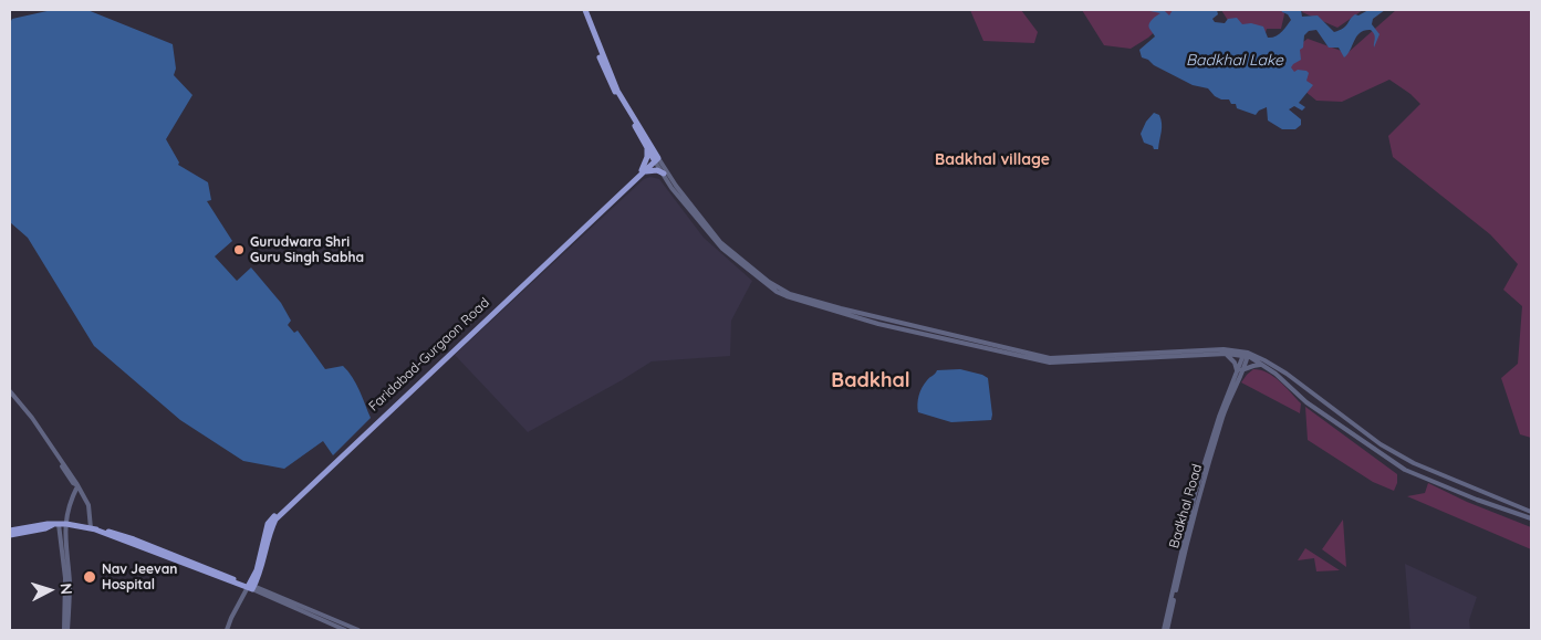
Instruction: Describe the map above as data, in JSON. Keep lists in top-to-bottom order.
{
  "streets": {
    "main road": ["Faridabad-Gurgaon Road"],
    "street": ["Badkhal Road"]
  },
  "districts": ["Badkhal village", "Badkhal"],
  "water": ["Badkhal Lake"],
  "places": ["Gurudwara Shri Guru Singh Sabha", "Nav Jeevan Hospital"],
  "north": "right"
}
